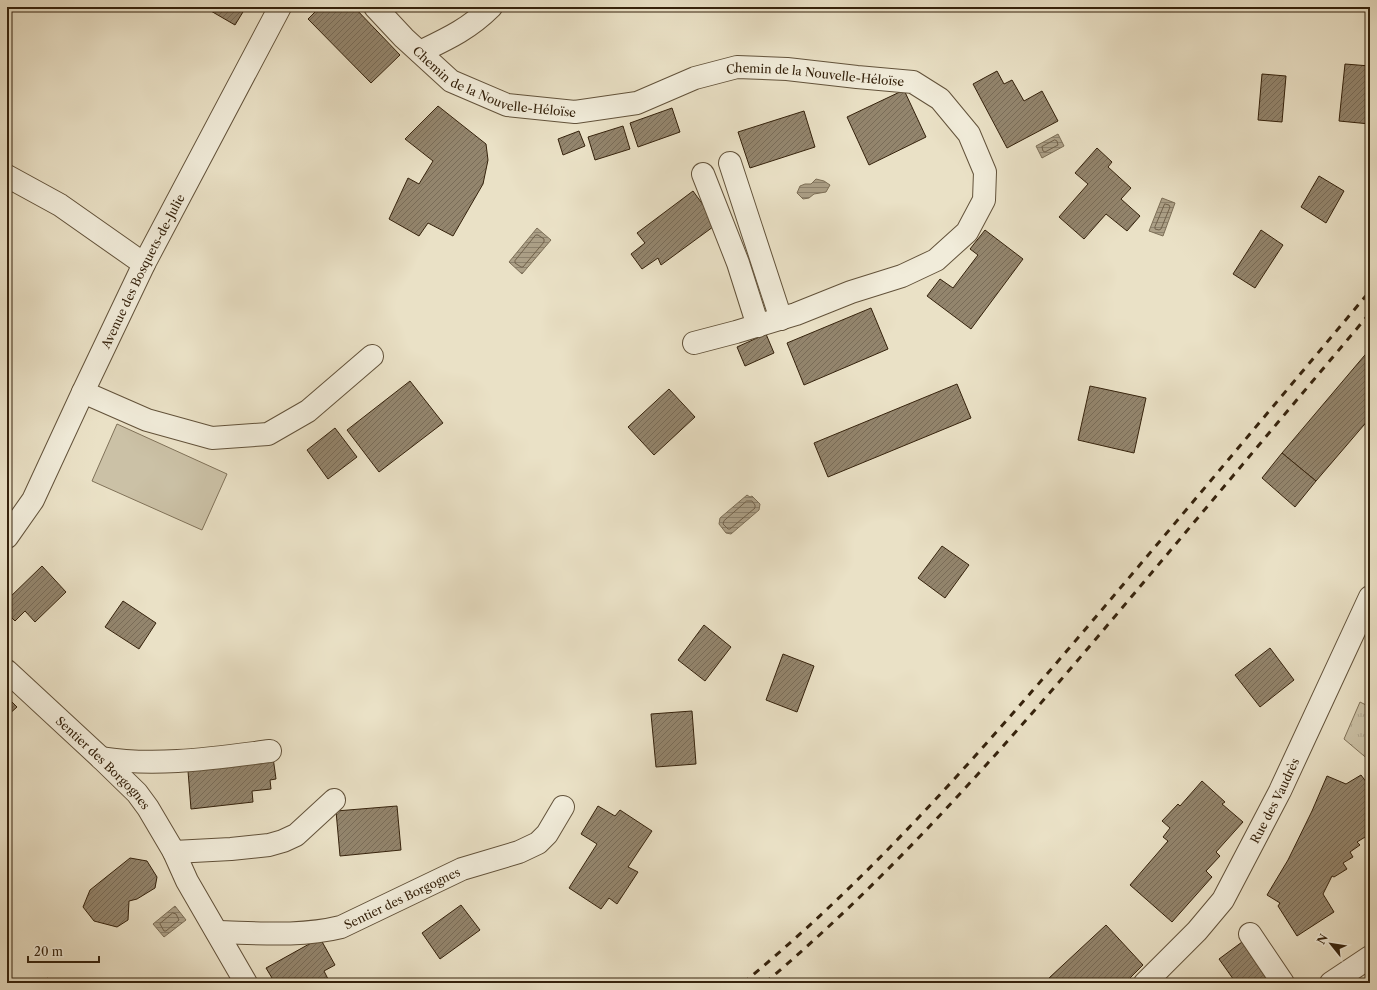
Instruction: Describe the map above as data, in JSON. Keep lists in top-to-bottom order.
{
  "streets": {
    "street": [
      "Chemin de la Nouvelle-Héloïse",
      "Avenue des Bosquets-de-Julie",
      "Sentier des Borgognes",
      "Rue des Vaudrès"
    ]
  },
  "scale_bar": "20 m",
  "north": "top left"
}
